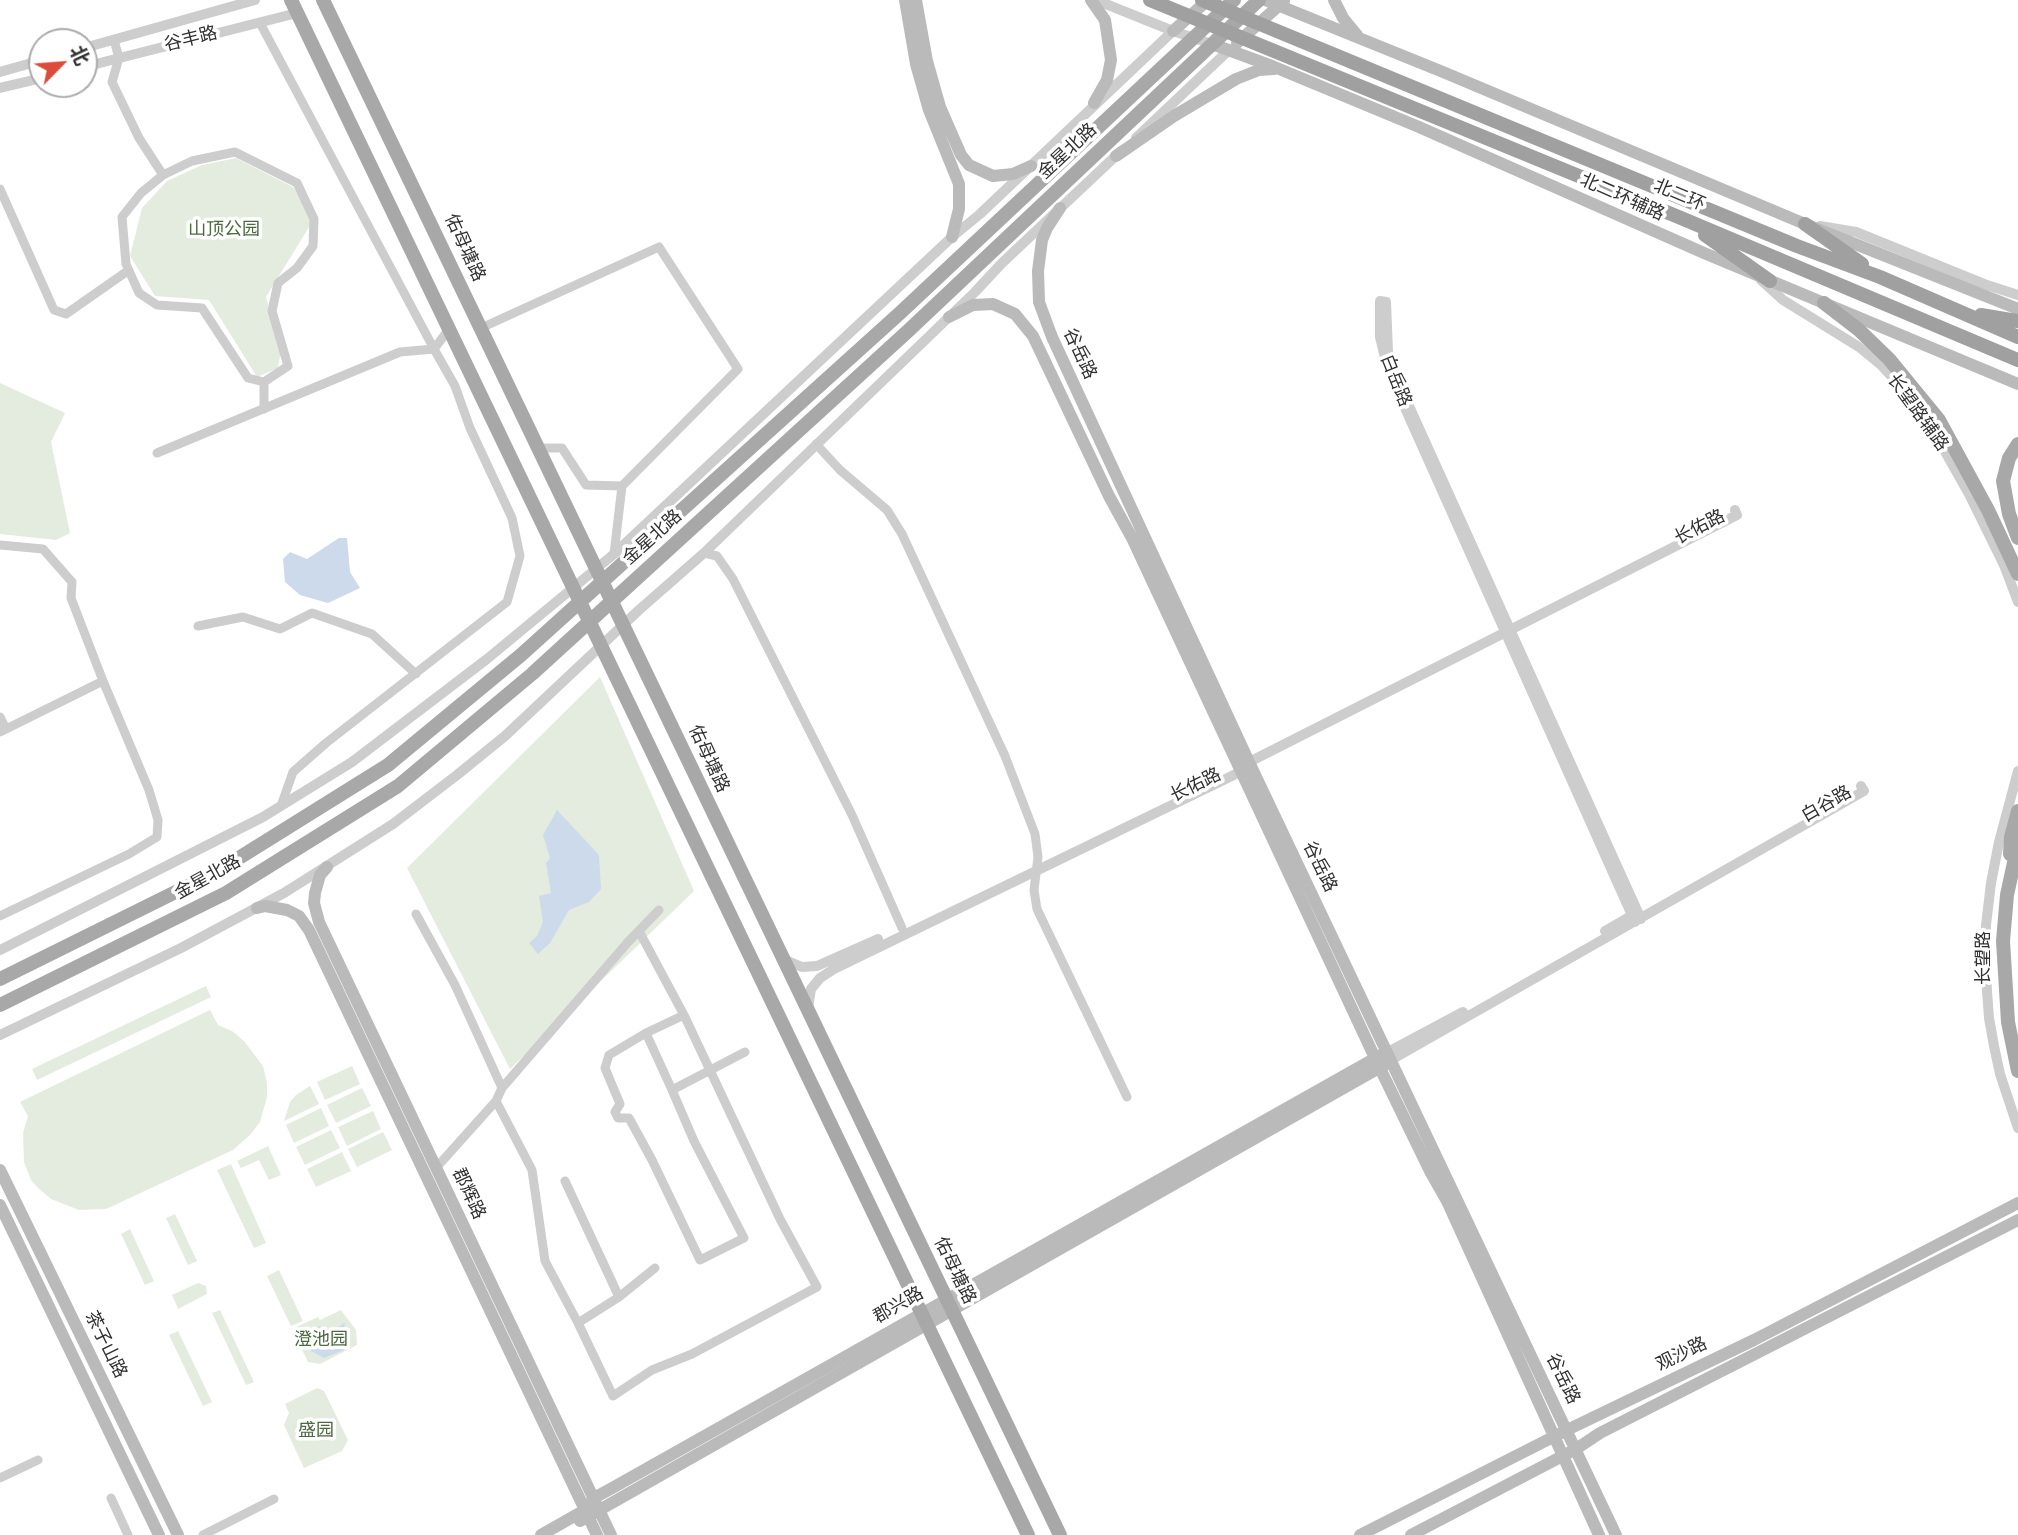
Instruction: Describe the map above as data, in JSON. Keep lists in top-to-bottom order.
{
  "streets": {
    "highway": ["北二环"],
    "main road": [
      "金星北路",
      "北二环辅路",
      "佑母塘路",
      "谷岳路",
      "长望路",
      "郡辉路",
      "郡兴路",
      "茶子山路",
      "观沙路"
    ],
    "street": [
      "谷丰路",
      "白岳路",
      "长望路辅路",
      "长佑路",
      "白谷路"
    ]
  },
  "crossings": [
    ["金星北路", "北二环辅路"],
    ["金星北路", "佑母塘路"],
    ["北二环辅路", "长望路辅路"],
    ["佑母塘路", "长佑路"],
    ["佑母塘路", "郡兴路"],
    ["谷岳路", "长佑路"],
    ["谷岳路", "白谷路"],
    ["谷岳路", "郡兴路"],
    ["谷岳路", "观沙路"],
    ["白岳路", "长佑路"],
    ["白岳路", "白谷路"],
    ["白谷路", "郡兴路"],
    ["郡辉路", "郡兴路"]
  ],
  "parks": ["山顶公园", "澄池园", "盛园"],
  "north": "top right"
}
